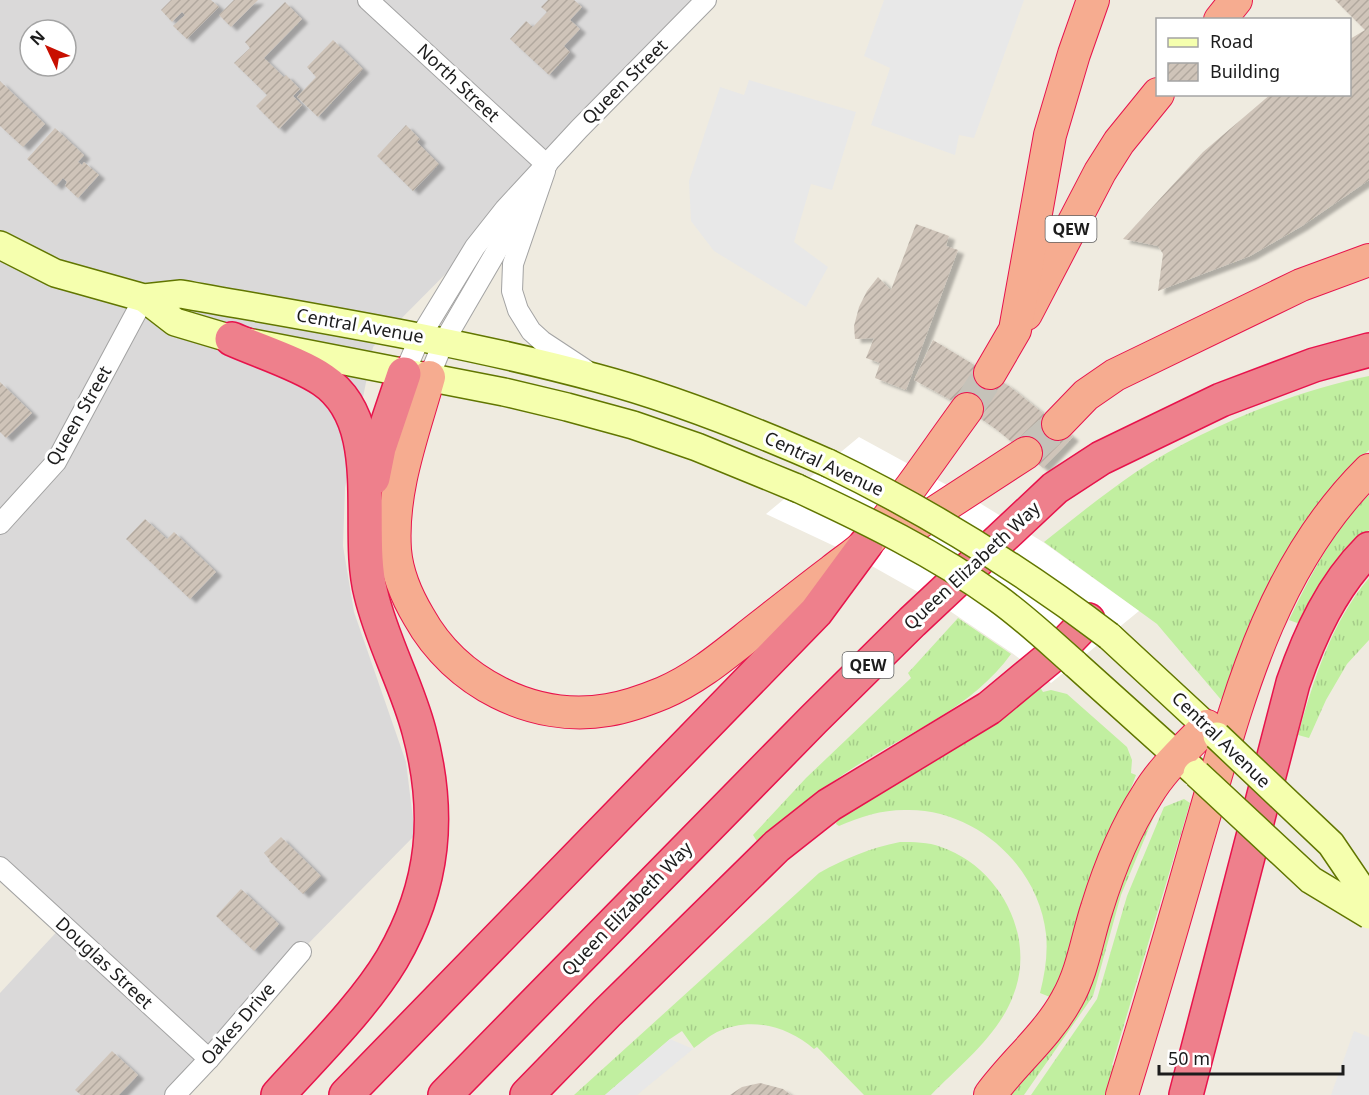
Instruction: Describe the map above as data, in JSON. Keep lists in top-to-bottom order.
{
  "streets": {
    "highway": ["QEW", "Queen Elizabeth Way"],
    "main road": ["Central Avenue"],
    "street": [
      "Queen Street",
      "North Street",
      "Douglas Street",
      "Oakes Drive"
    ]
  },
  "crossings": [
    ["Queen Street", "North Street"],
    ["Queen Street", "Central Avenue"],
    ["Douglas Street", "Oakes Drive"]
  ],
  "legend": ["Road", "Building"],
  "scale_bar": "50 m",
  "north": "top left"
}
